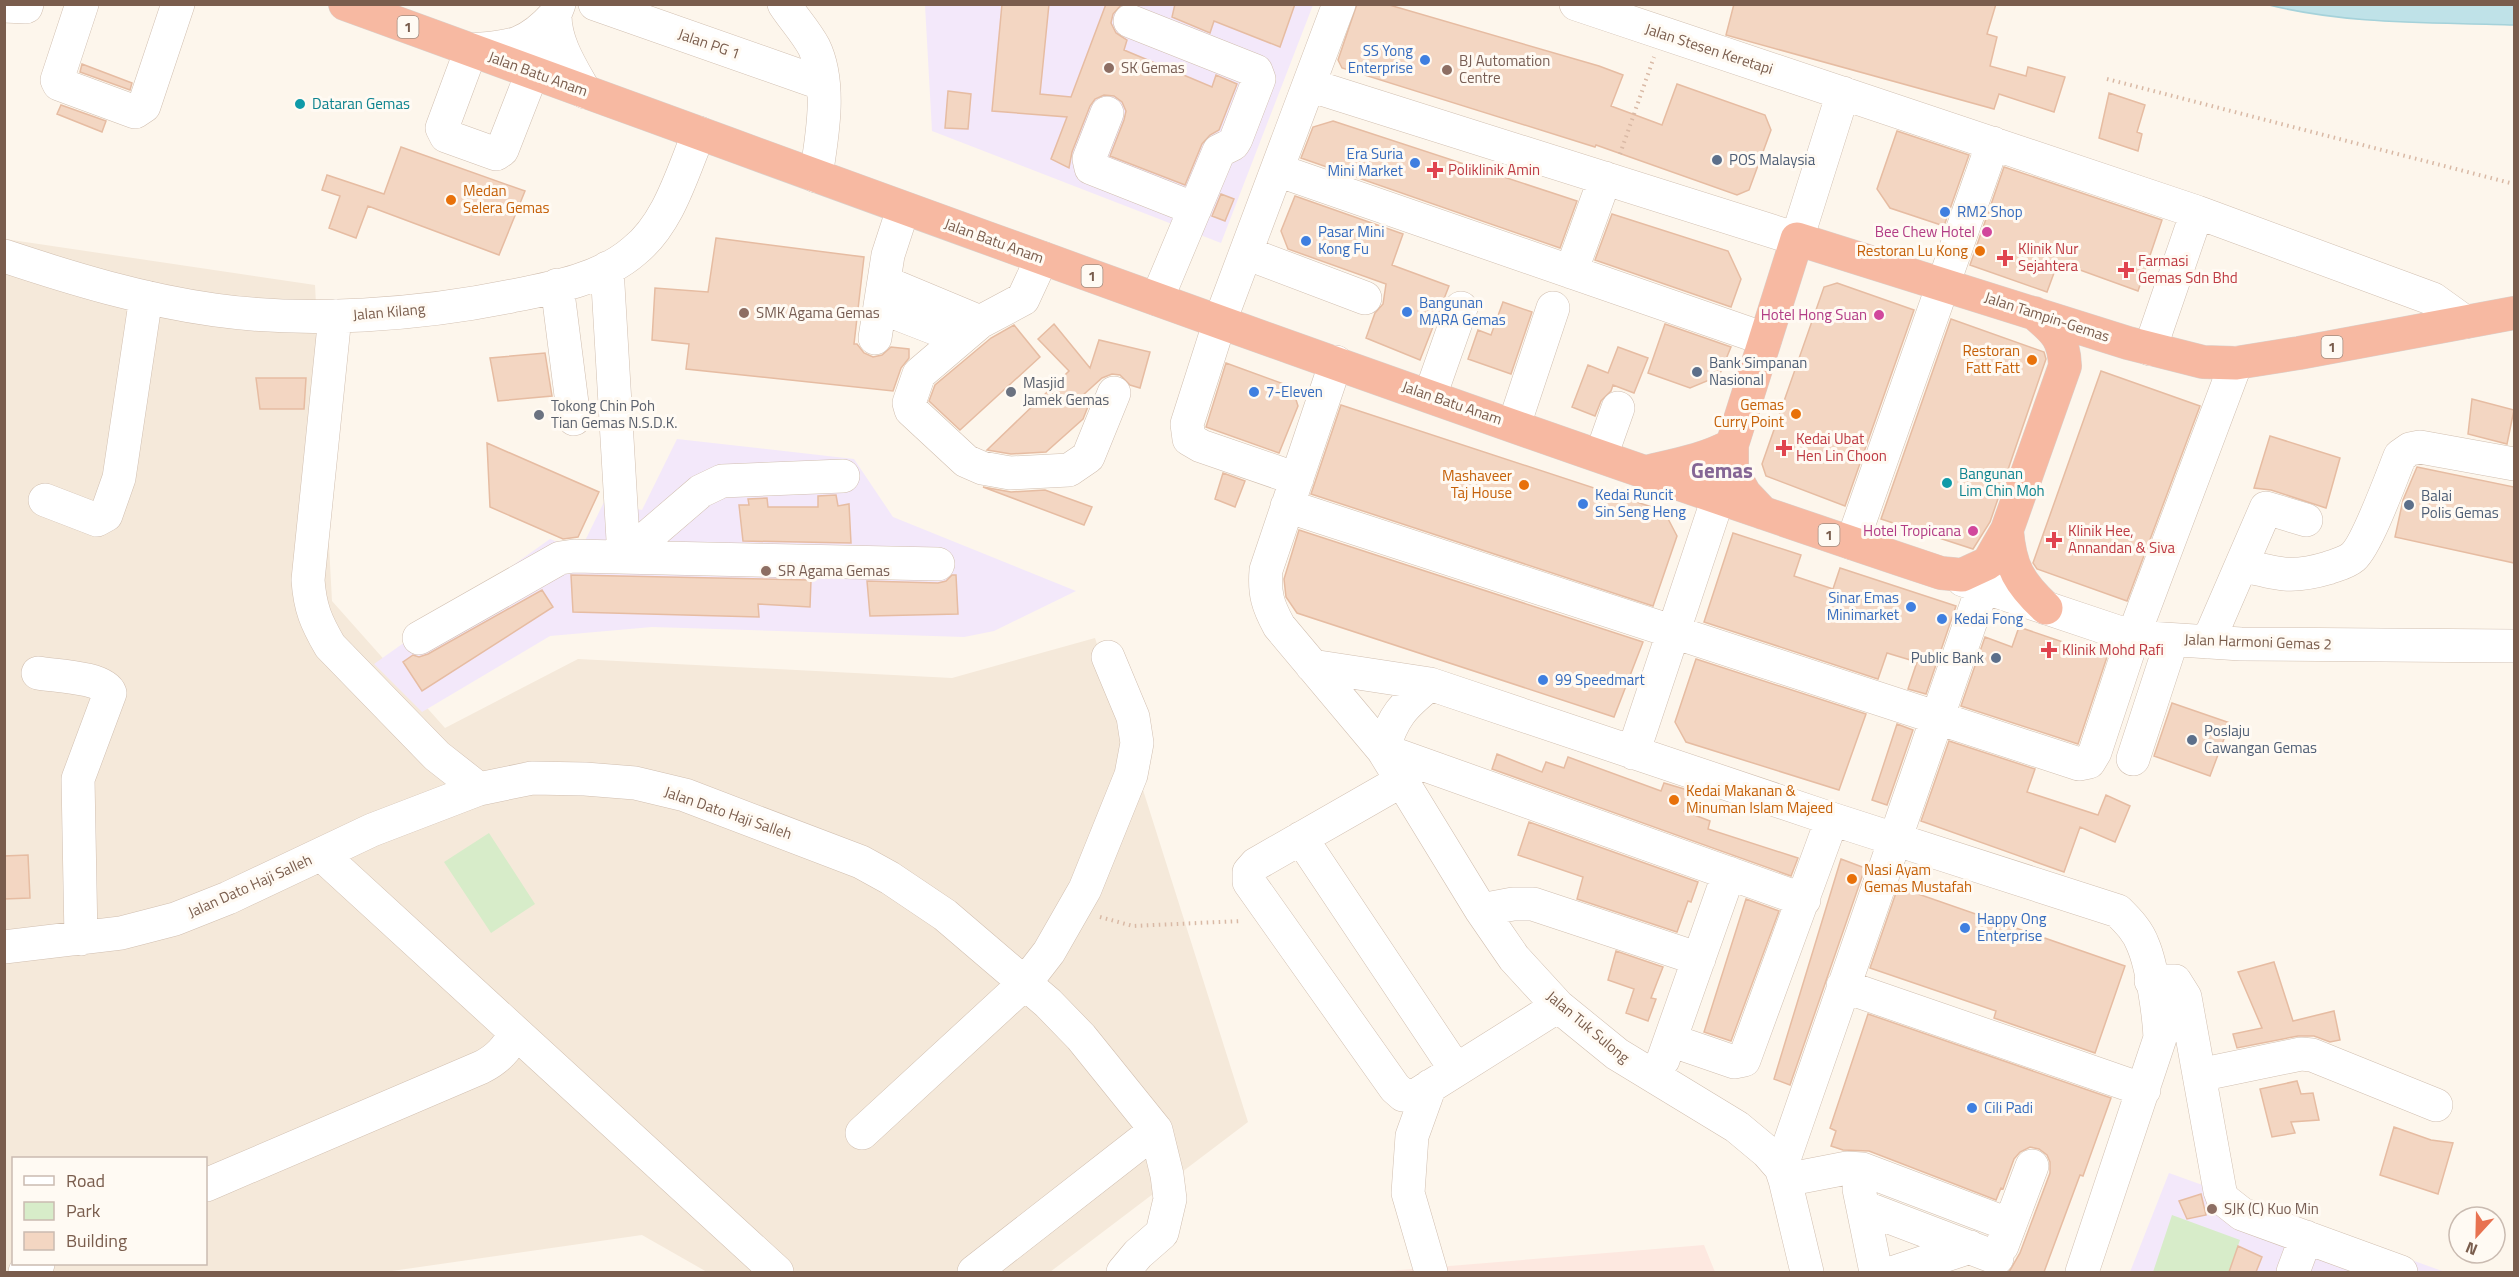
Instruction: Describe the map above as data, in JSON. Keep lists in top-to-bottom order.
{
  "streets": {
    "highway": ["1", "Jalan Batu Anam", "Jalan Tampin-Gemas"],
    "street": [
      "Jalan PG 1",
      "Jalan Stesen Keretapi",
      "Jalan Kilang",
      "Jalan Harmoni Gemas 2",
      "Jalan Dato Haji Salleh",
      "Jalan Tuk Sulong"
    ]
  },
  "crossings": [
    ["1", "Jalan Batu Anam"],
    ["1", "Jalan Tampin-Gemas"],
    ["1", "Jalan Harmoni Gemas 2"],
    ["Jalan Stesen Keretapi", "Jalan Tampin-Gemas"],
    ["Jalan Batu Anam", "Jalan Kilang"],
    ["Jalan Batu Anam", "Jalan Tuk Sulong"]
  ],
  "districts": ["Gemas"],
  "places": {
    "other": [
      "SS Yong Enterprise",
      "SK Gemas",
      "BJ Automation Centre",
      "Dataran Gemas",
      "POS Malaysia",
      "Era Suria Mini Market",
      "Medan Selera Gemas",
      "RM2 Shop",
      "Bee Chew Hotel",
      "Pasar Mini Kong Fu",
      "Restoran Lu Kong",
      "Bangunan MARA Gemas",
      "SMK Agama Gemas",
      "Hotel Hong Suan",
      "Restoran Fatt Fatt",
      "Bank Simpanan Nasional",
      "Masjid Jamek Gemas",
      "7-Eleven",
      "Gemas Curry Point",
      "Tokong Chin Poh Tian Gemas N.S.D.K.",
      "Bangunan Lim Chin Moh",
      "Mashaveer Taj House",
      "Kedai Runcit Sin Seng Heng",
      "Balai Polis Gemas",
      "Hotel Tropicana",
      "SR Agama Gemas",
      "Sinar Emas Minimarket",
      "Kedai Fong",
      "Public Bank",
      "99 Speedmart",
      "Poslaju Cawangan Gemas",
      "Kedai Makanan & Minuman Islam Majeed",
      "Nasi Ayam Gemas Mustafah",
      "Happy Ong Enterprise",
      "Cili Padi",
      "SJK (C) Kuo Min"
    ],
    "health": [
      "Poliklinik Amin",
      "Klinik Nur Sejahtera",
      "Farmasi Gemas Sdn Bhd",
      "Kedai Ubat Hen Lin Choon",
      "Klinik Hee, Annandan & Siva",
      "Klinik Mohd Rafi"
    ]
  },
  "legend": ["Road", "Park", "Building"],
  "north": "bottom"
}
